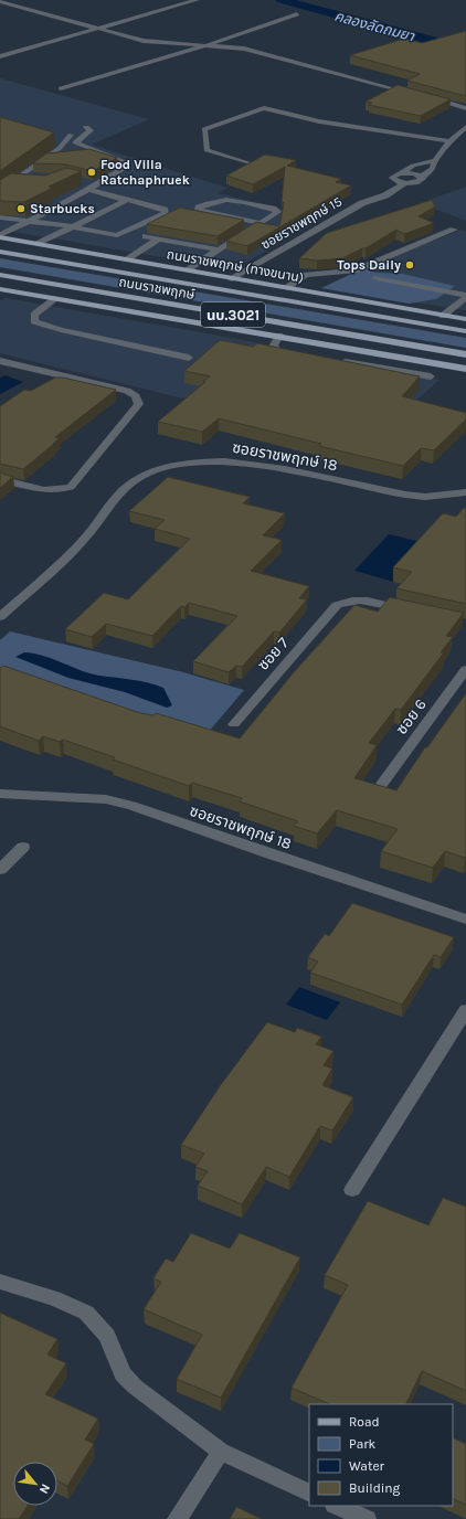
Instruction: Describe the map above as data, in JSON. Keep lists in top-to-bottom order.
{
  "streets": {
    "main road": ["ถนนราชพฤกษ์ (ทางขนาน)", "ถนนราชพฤกษ์", "นบ.3021"],
    "street": [
      "ซอยราชพฤกษ์ 15",
      "ซอยราชพฤกษ์ 18",
      "ซอย 7",
      "ซอย 6"
    ]
  },
  "crossings": [
    ["ซอยราชพฤกษ์ 15", "ถนนราชพฤกษ์ (ทางขนาน)"]
  ],
  "water": ["คลองลัดถมยา"],
  "places": ["Food Villa Ratchaphruek", "Starbucks", "Tops Daily"],
  "legend": [
    "Road",
    "Park",
    "Water",
    "Building"
  ],
  "north": "bottom right"
}
